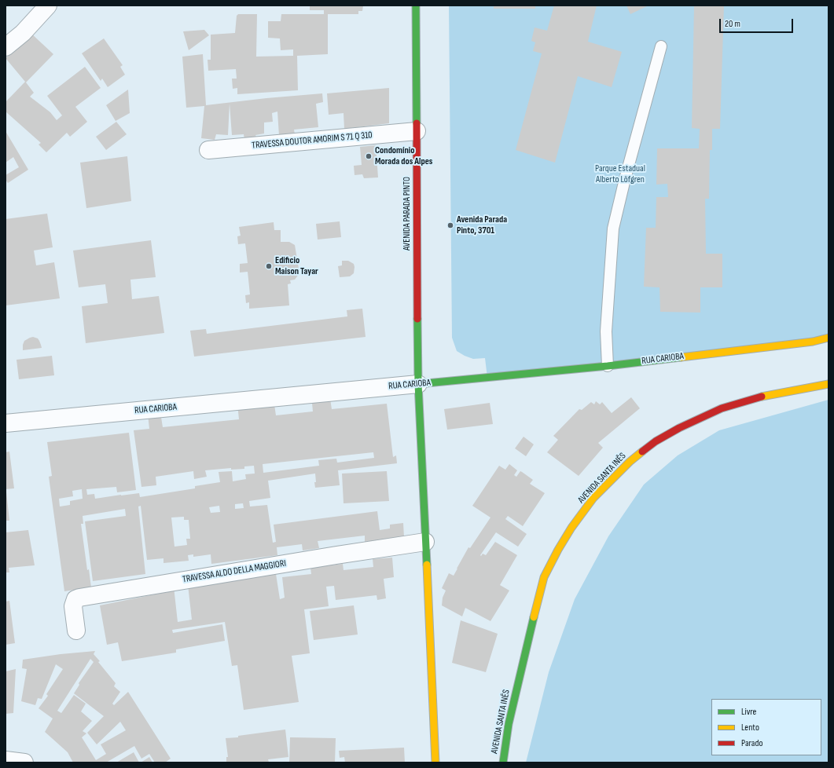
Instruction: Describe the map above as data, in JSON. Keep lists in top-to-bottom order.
{
  "streets": {
    "main road": ["AVENIDA PARADA PINTO", "RUA CARIOBA", "AVENIDA SANTA INÊS"],
    "street": ["TRAVESSA DOUTOR AMORIM S 71 Q 310", "TRAVESSA ALDO DELLA MAGGIORI"]
  },
  "crossings": [
    ["TRAVESSA DOUTOR AMORIM S 71 Q 310", "AVENIDA PARADA PINTO"],
    ["AVENIDA PARADA PINTO", "RUA CARIOBA"]
  ],
  "parks": ["Parque Estadual Alberto Löfgren"],
  "places": ["Condomínio Morada dos Alpes", "Avenida Parada Pinto, 3701", "Edificio Maison Tayar"],
  "legend": ["Livre", "Lento", "Parado"],
  "scale_bar": "20 m"
}
